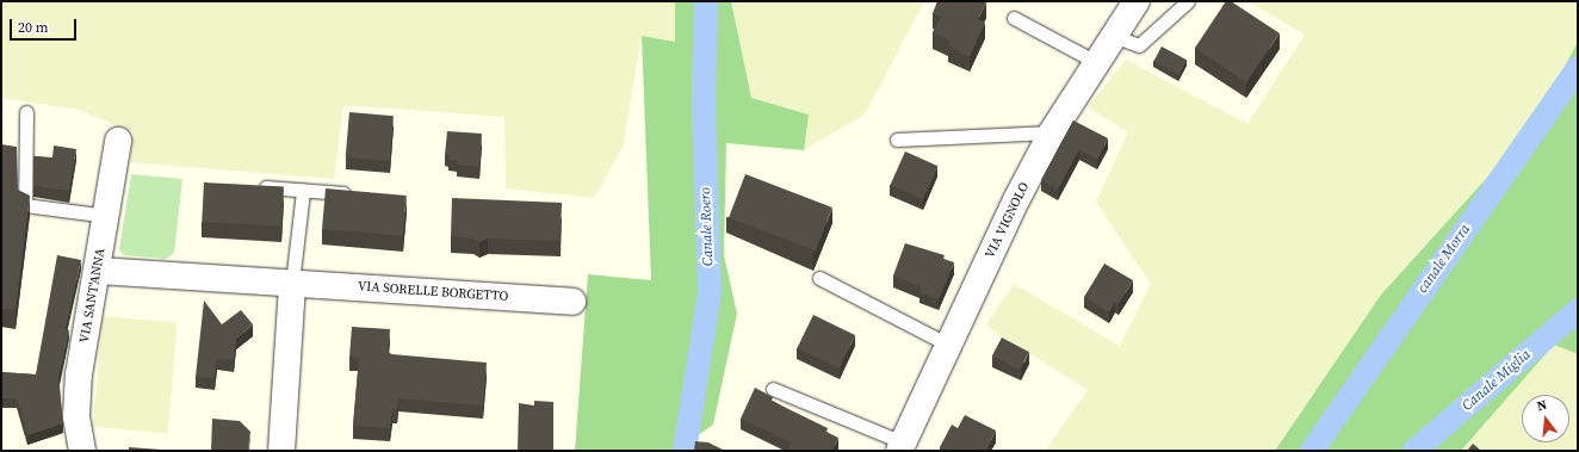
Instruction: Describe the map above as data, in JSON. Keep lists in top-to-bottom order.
{
  "streets": {
    "street": ["VIA VIGNOLO", "VIA SORELLE BORGETTO", "VIA SANT'ANNA"]
  },
  "crossings": [
    ["VIA SORELLE BORGETTO", "VIA SANT'ANNA"]
  ],
  "water": ["Canale Roero", "canale Morra", "Canale Miglia"],
  "scale_bar": "20 m",
  "north": "top"
}
